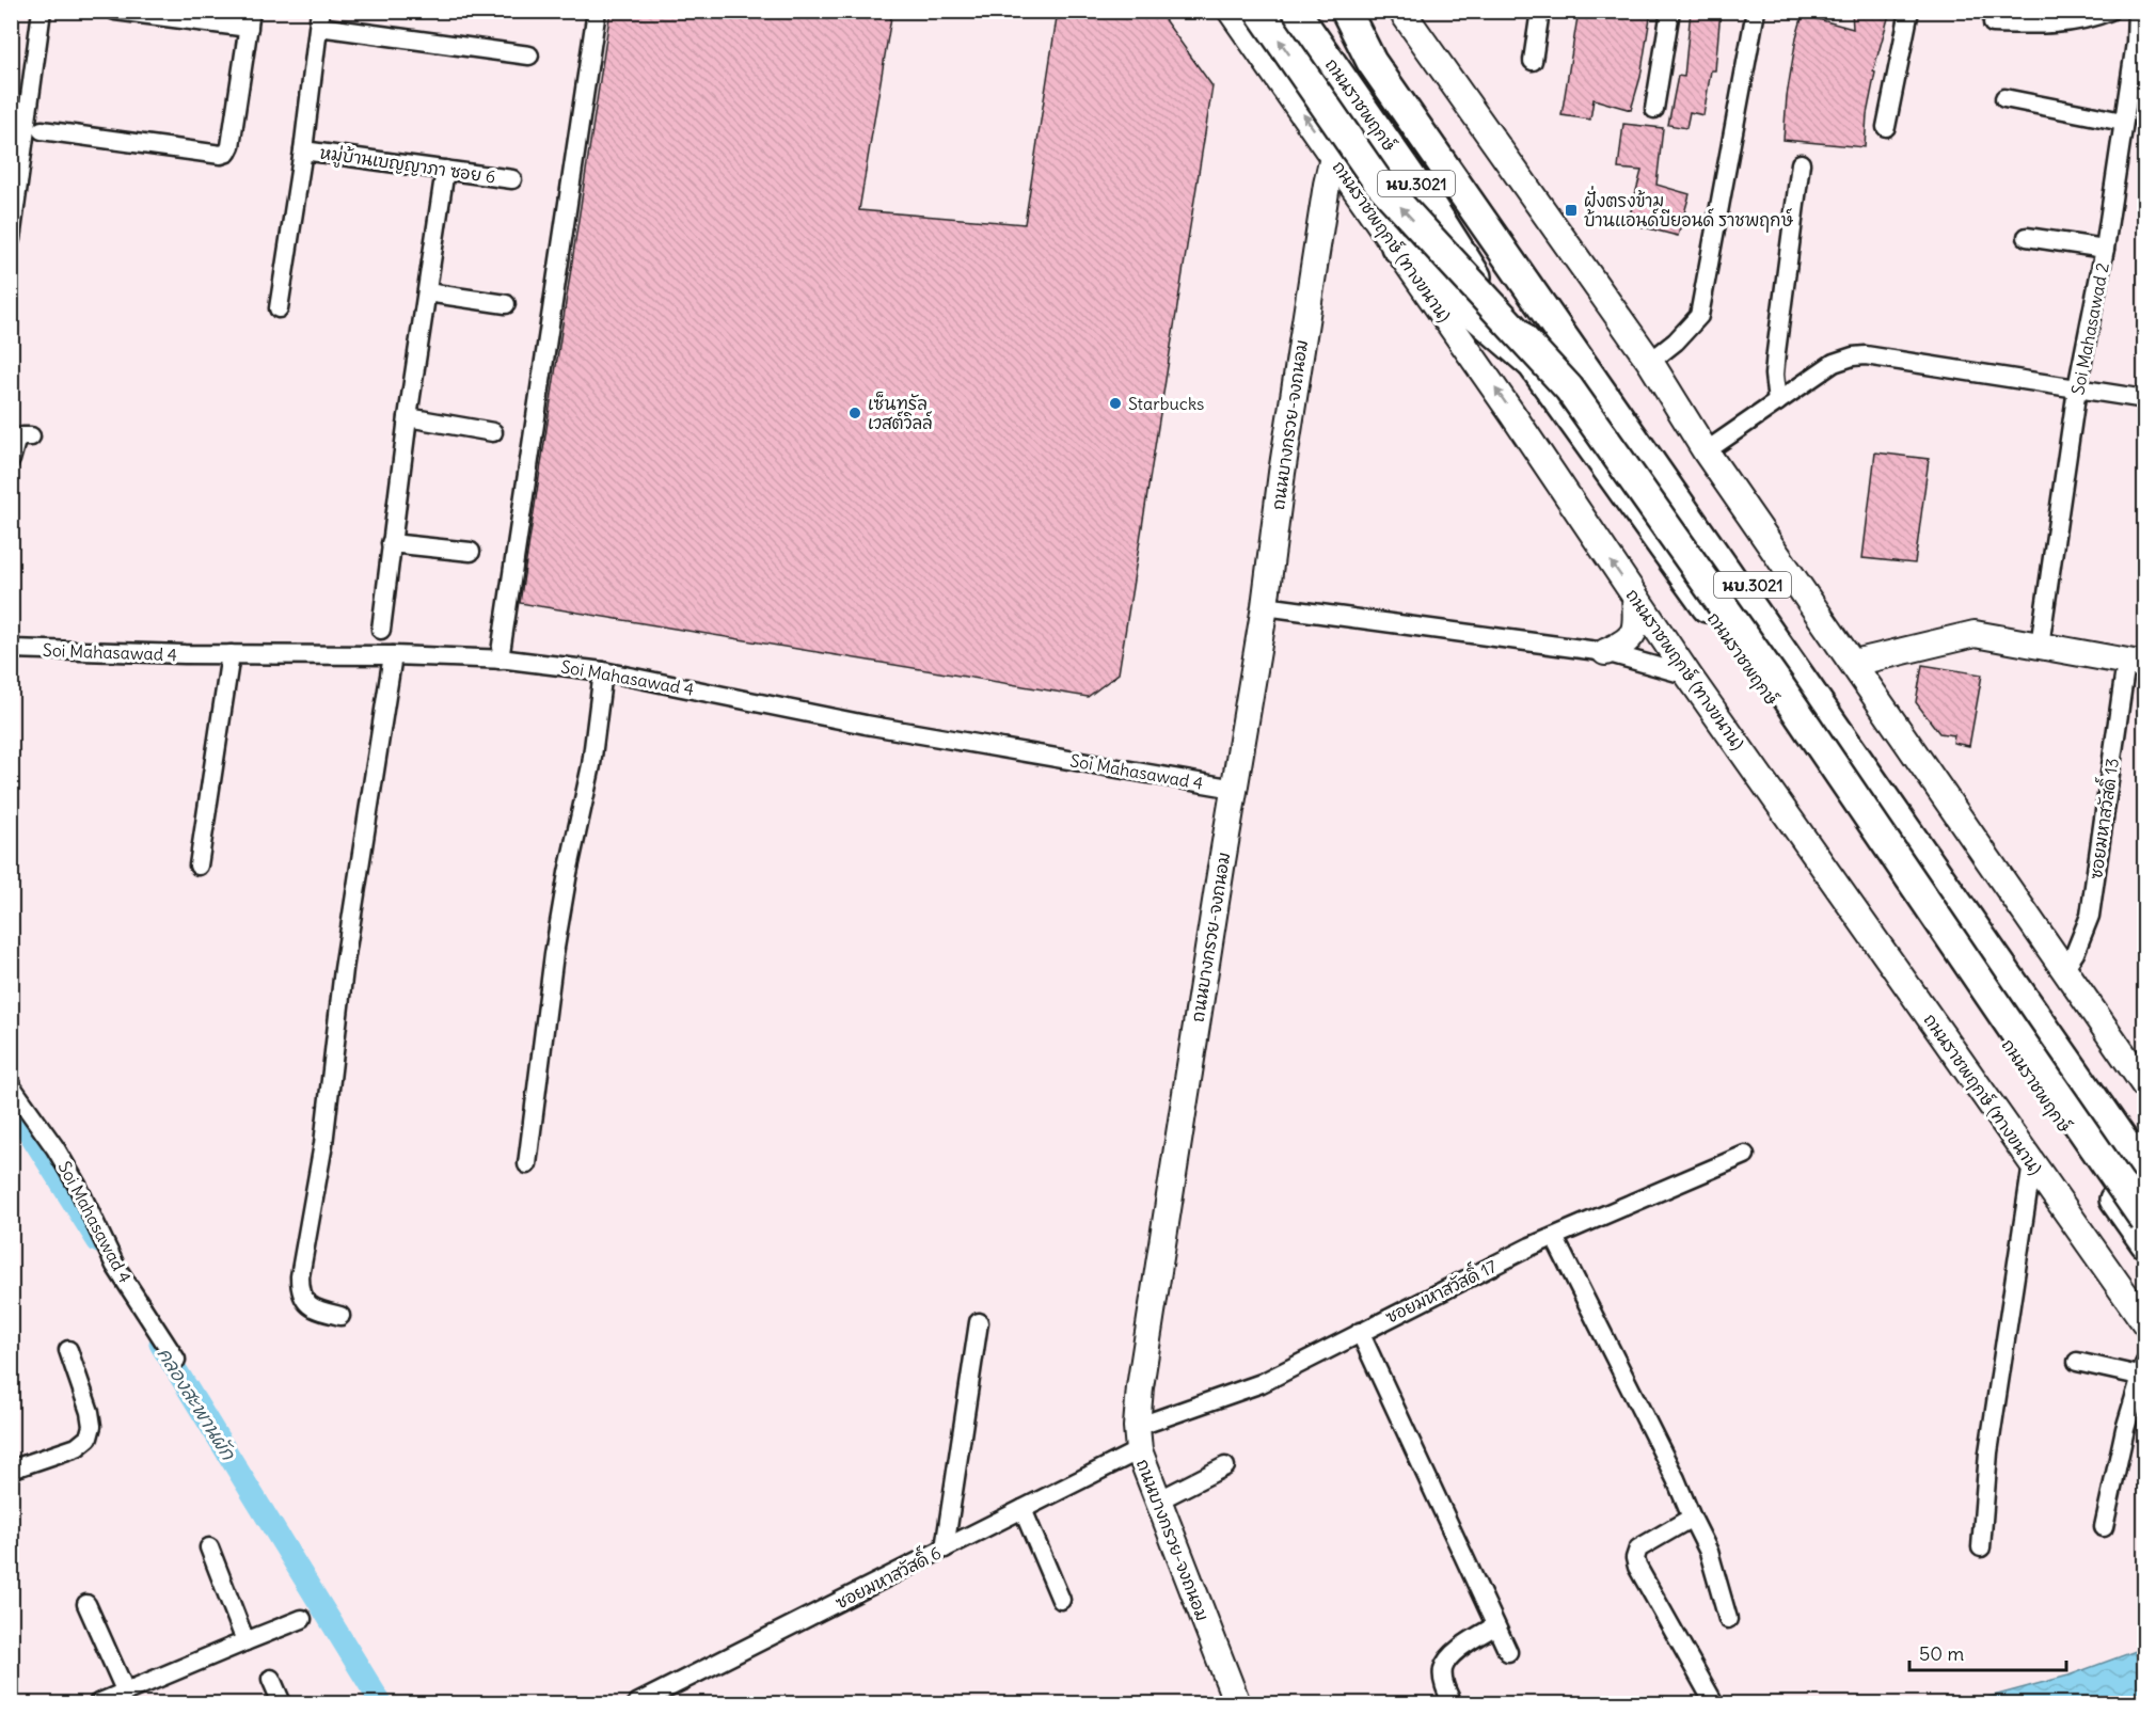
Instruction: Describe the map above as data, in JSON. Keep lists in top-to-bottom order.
{
  "streets": {
    "main road": [
      "ถนนราชพฤกษ์",
      "นบ.3021",
      "ถนนราชพฤกษ์ (ทางขนาน)",
      "ถนนบางกรวย-จงถนอม"
    ],
    "street": [
      "หมู่บ้านเบญญาภา ซอย 6",
      "Soi Mahasawad 2",
      "Soi Mahasawad 4",
      "ซอยมหาสวัสดิ์ 13",
      "ซอยมหาสวัสดิ์ 17",
      "ซอยมหาสวัสดิ์ 6"
    ]
  },
  "crossings": [
    ["ถนนราชพฤกษ์ (ทางขนาน)", "ถนนบางกรวย-จงถนอม"],
    ["ถนนบางกรวย-จงถนอม", "Soi Mahasawad 4"],
    ["ถนนบางกรวย-จงถนอม", "ซอยมหาสวัสดิ์ 17"],
    ["ถนนบางกรวย-จงถนอม", "ซอยมหาสวัสดิ์ 6"],
    ["ซอยมหาสวัสดิ์ 17", "ซอยมหาสวัสดิ์ 6"]
  ],
  "water": ["คลองสะพานผัก"],
  "places": {
    "transit": ["ฝั่งตรงข้าม บ้านแอนด์บียอนด์ ราชพฤกษ์"],
    "other": ["Starbucks", "เซ็นทรัล เวสต์วิลล์"]
  },
  "scale_bar": "50 m"
}
